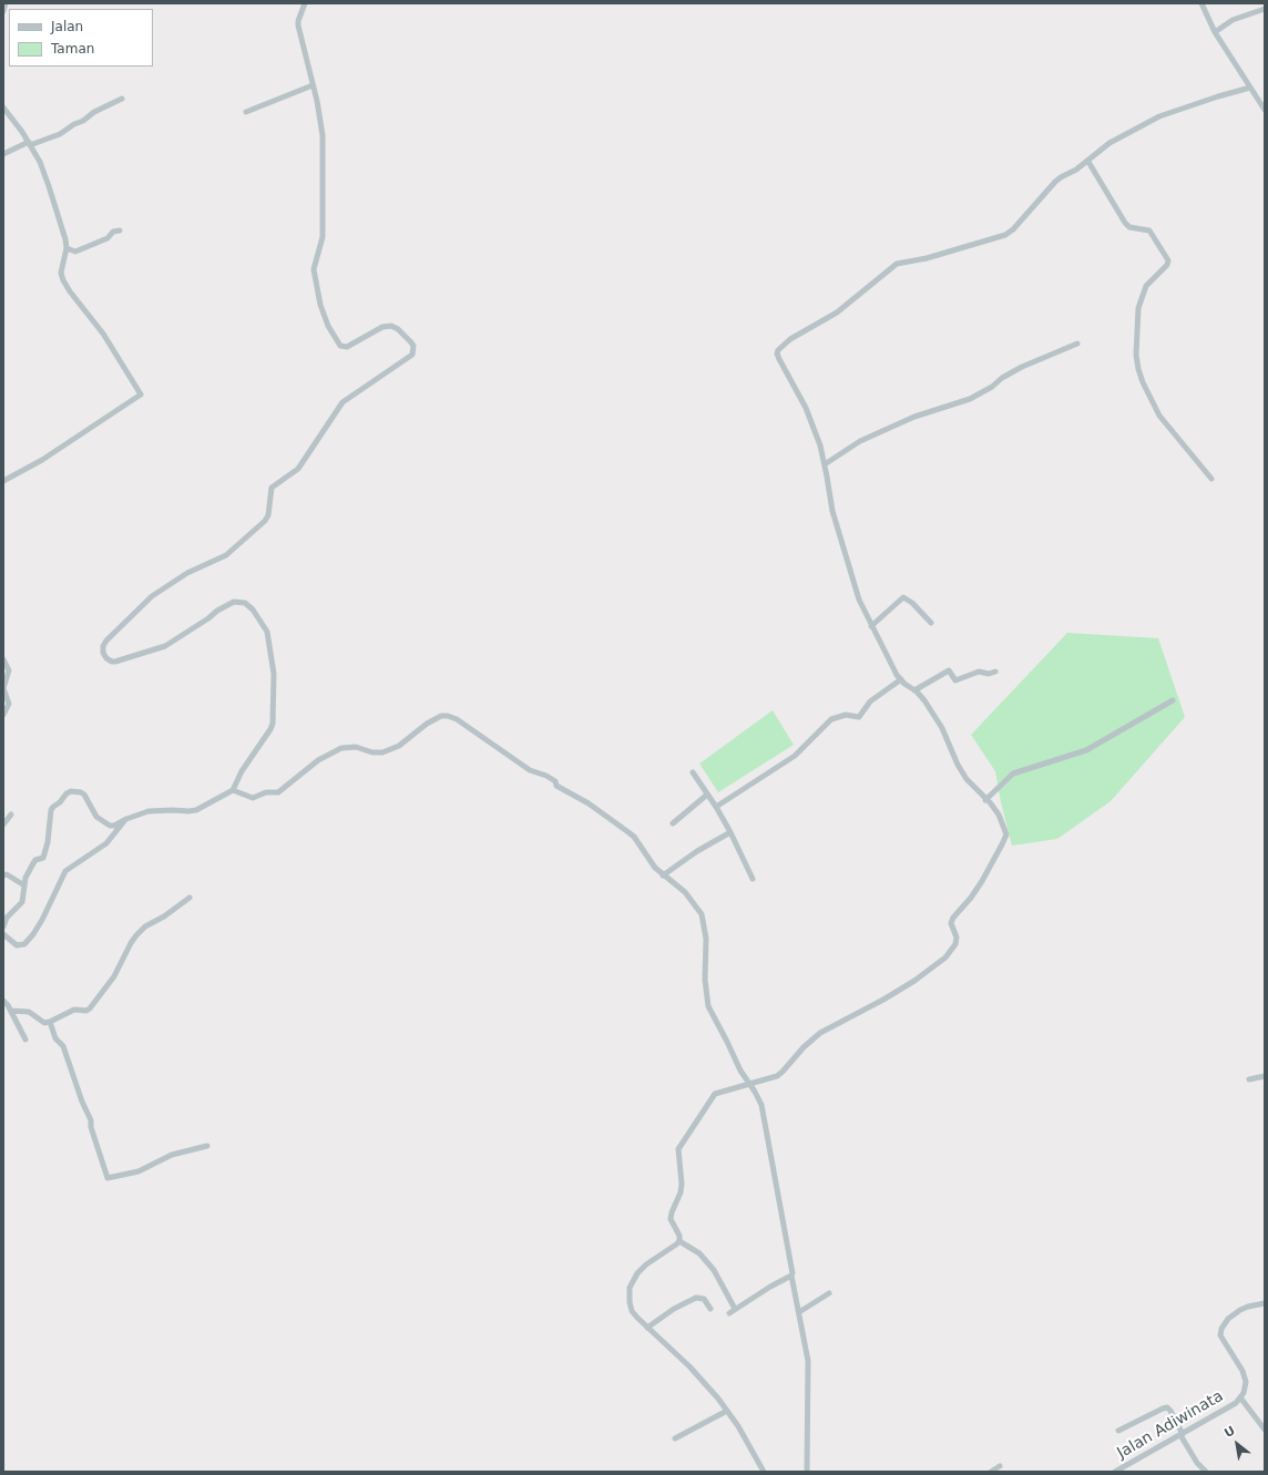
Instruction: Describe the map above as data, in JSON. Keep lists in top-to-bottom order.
{
  "streets": {
    "street": ["Jalan Adiwinata"]
  },
  "legend": ["Jalan", "Taman"],
  "north": "top left"
}
